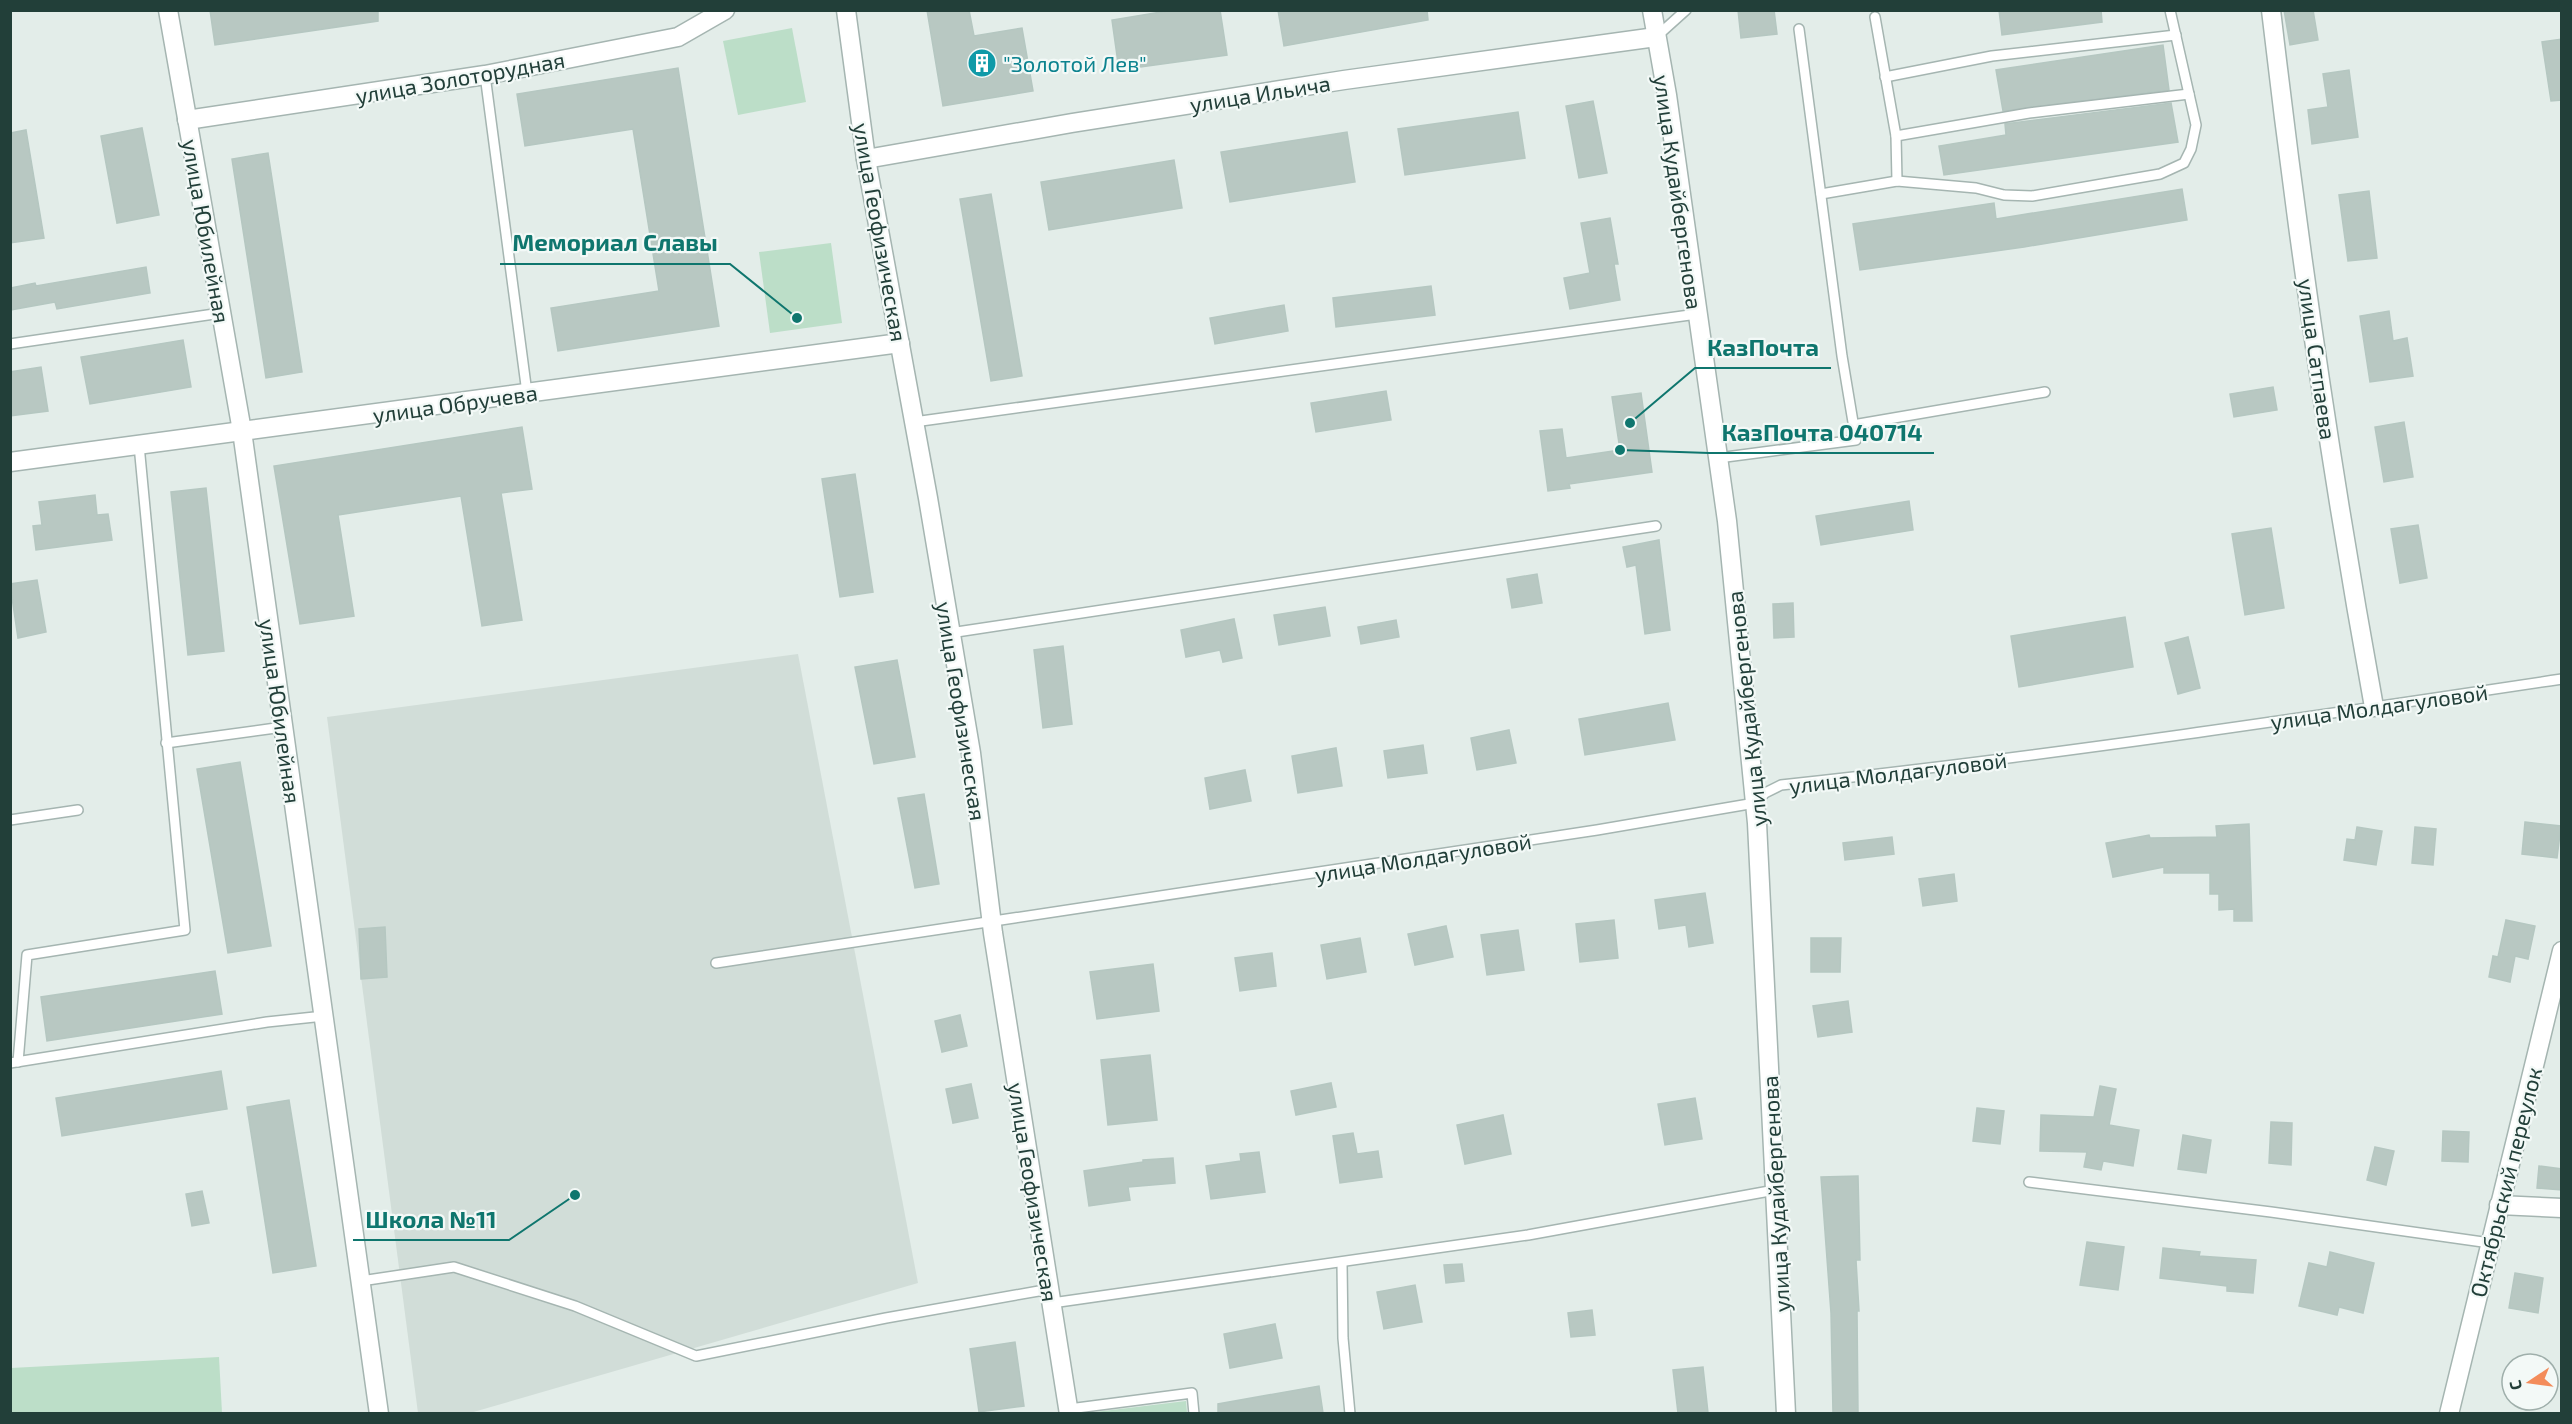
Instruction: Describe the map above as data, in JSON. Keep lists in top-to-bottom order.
{
  "streets": {
    "street": [
      "улица Золоторудная",
      "улица Ильича",
      "улица Кудайбергенова",
      "улица Юбилейная",
      "улица Геофизическая",
      "улица Сатпаева",
      "улица Обручева",
      "Октябрьский переулок"
    ],
    "lane": ["улица Молдагуловой"]
  },
  "crossings": [
    ["улица Золоторудная", "улица Юбилейная"],
    ["улица Ильича", "улица Кудайбергенова"],
    ["улица Ильича", "улица Геофизическая"],
    ["улица Кудайбергенова", "улица Молдагуловой"],
    ["улица Юбилейная", "улица Обручева"],
    ["улица Геофизическая", "улица Обручева"],
    ["улица Геофизическая", "улица Молдагуловой"],
    ["улица Сатпаева", "улица Молдагуловой"]
  ],
  "places": {
    "building": ["\"Золотой Лев\""],
    "other": [
      "Мемориал Славы",
      "КазПочта",
      "КазПочта 040714",
      "Школа №11"
    ]
  },
  "north": "left"
}
